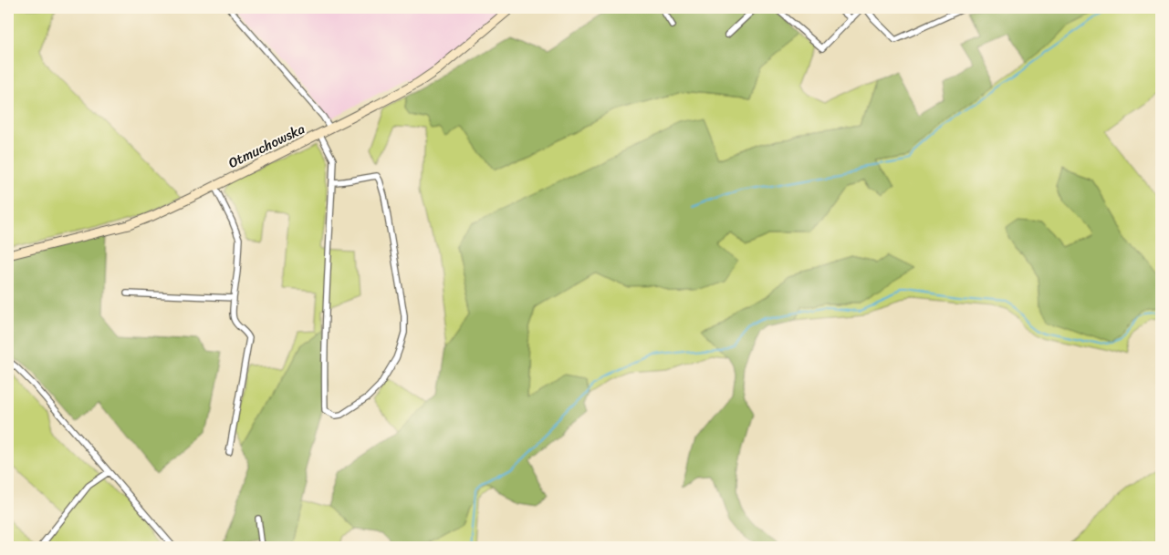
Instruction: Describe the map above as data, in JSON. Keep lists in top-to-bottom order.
{
  "streets": {
    "main road": ["Otmuchowska"]
  }
}
